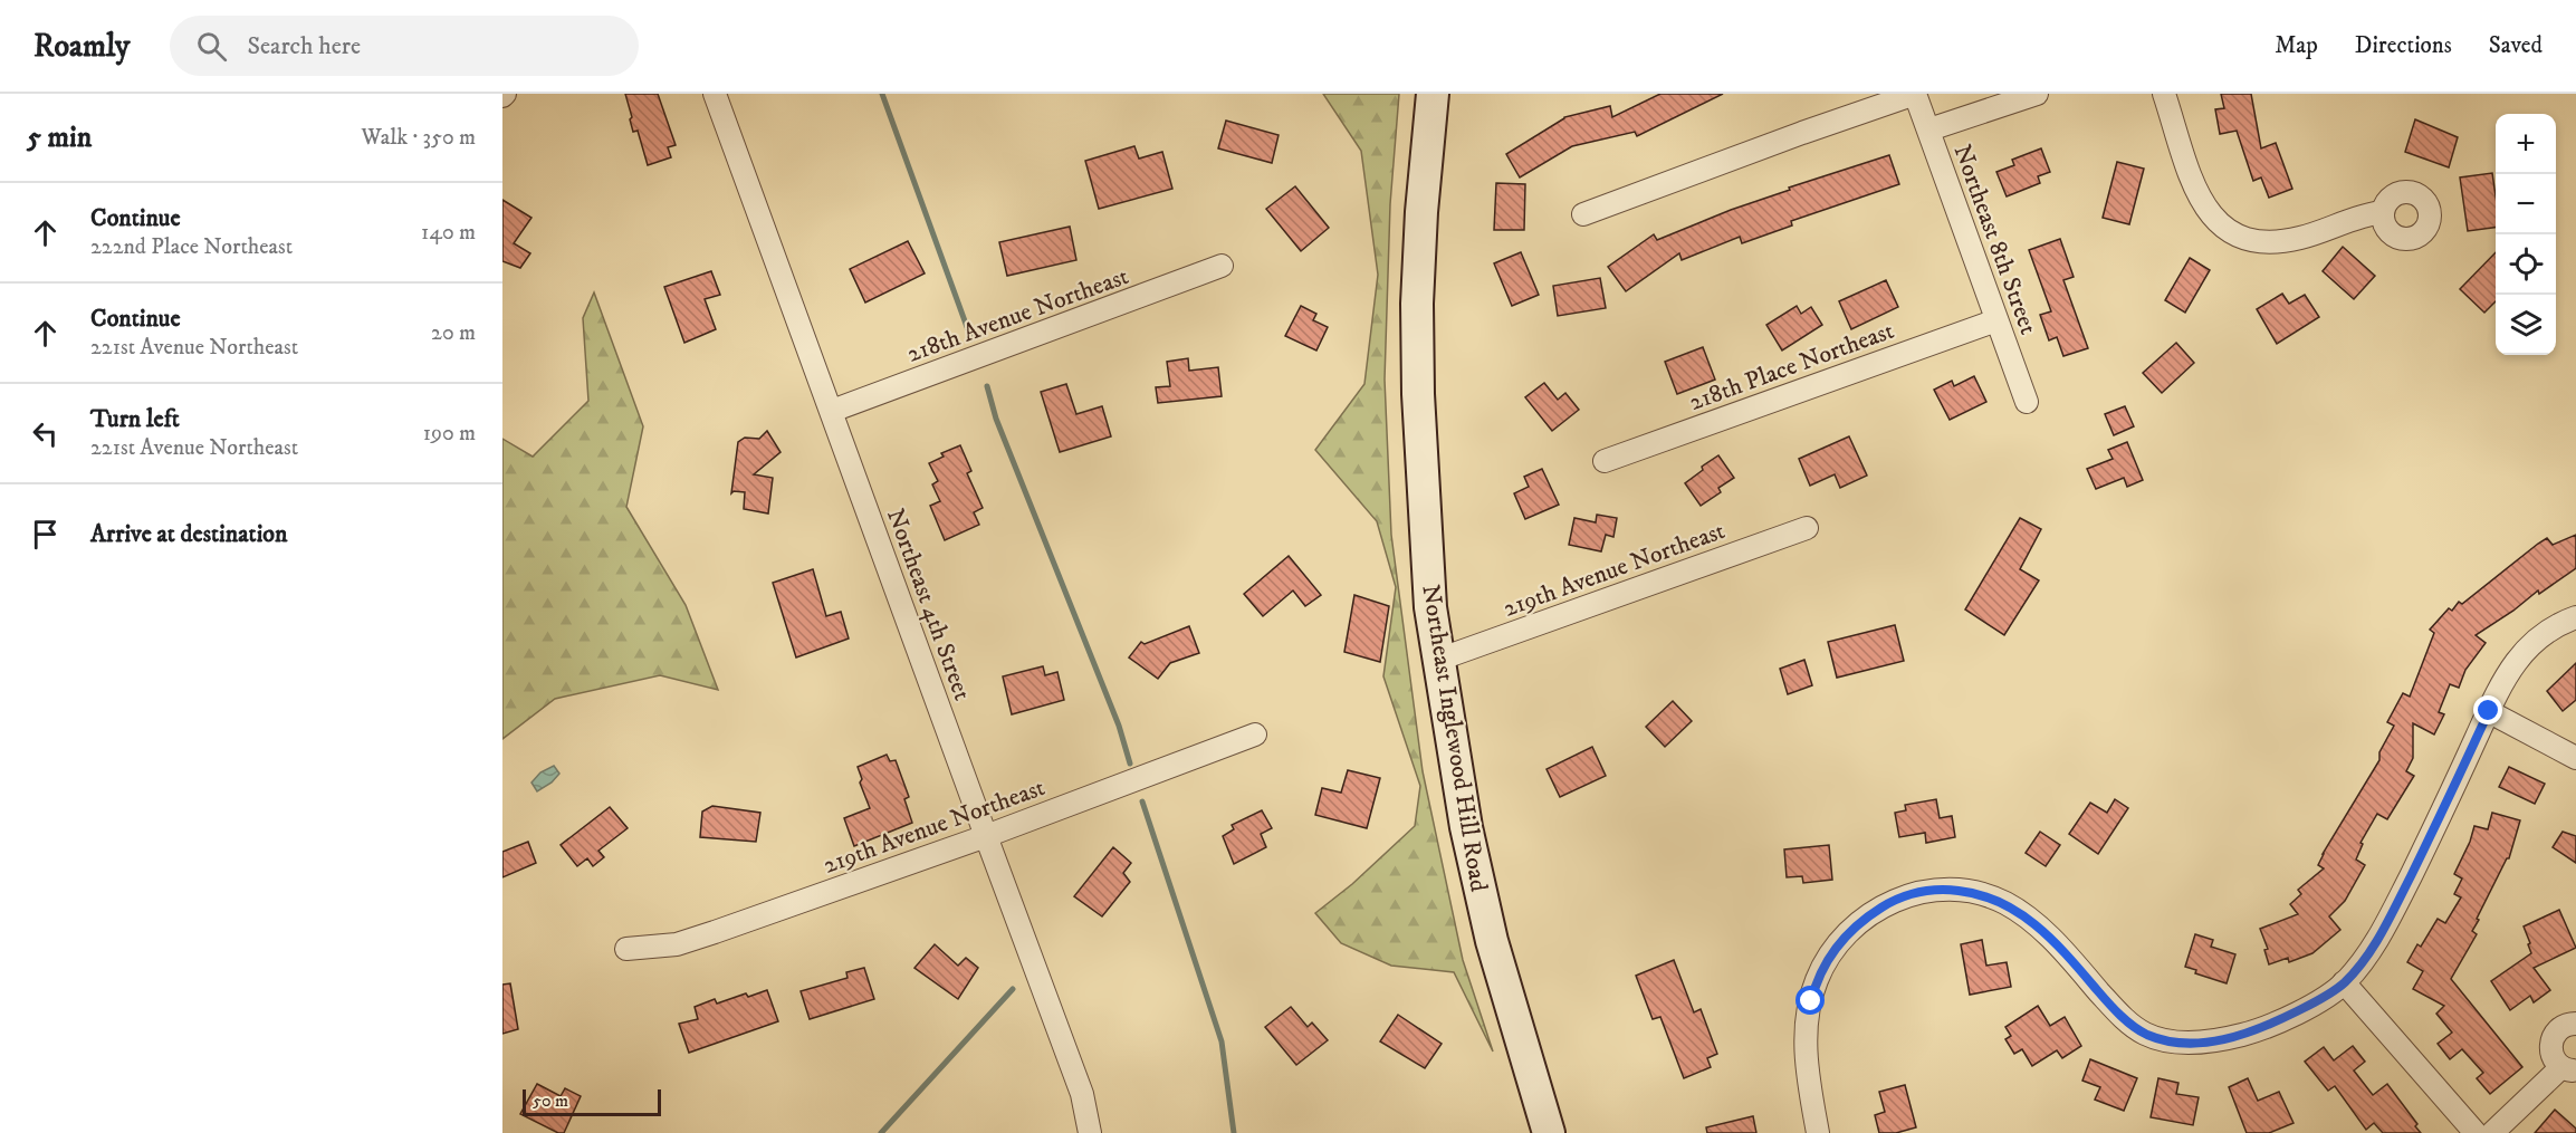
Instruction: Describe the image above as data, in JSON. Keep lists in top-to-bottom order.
{
  "streets": {
    "street": [
      "Northeast 8th Street",
      "218th Avenue Northeast",
      "218th Place Northeast",
      "219th Avenue Northeast",
      "Northeast 4th Street",
      "Northeast Inglewood Hill Road"
    ]
  },
  "crossings": [
    ["Northeast 8th Street", "218th Place Northeast"],
    ["218th Avenue Northeast", "Northeast 4th Street"],
    ["219th Avenue Northeast", "Northeast 4th Street"],
    ["219th Avenue Northeast", "Northeast Inglewood Hill Road"]
  ],
  "scale_bar": "50 m",
  "page": {
    "header": "Roamly",
    "search": "Search here",
    "nav": ["Map", "Directions", "Saved"],
    "heading": ["5 min", "Walk · 350 m"],
    "map_buttons": ["+", "−"],
    "list": [
      ["Continue", "222nd Place Northeast", "140 m"],
      ["Continue", "221st Avenue Northeast", "20 m"],
      ["Turn left", "221st Avenue Northeast", "190 m"],
      "Arrive at destination"
    ],
    "scale": "50 m"
  }
}
